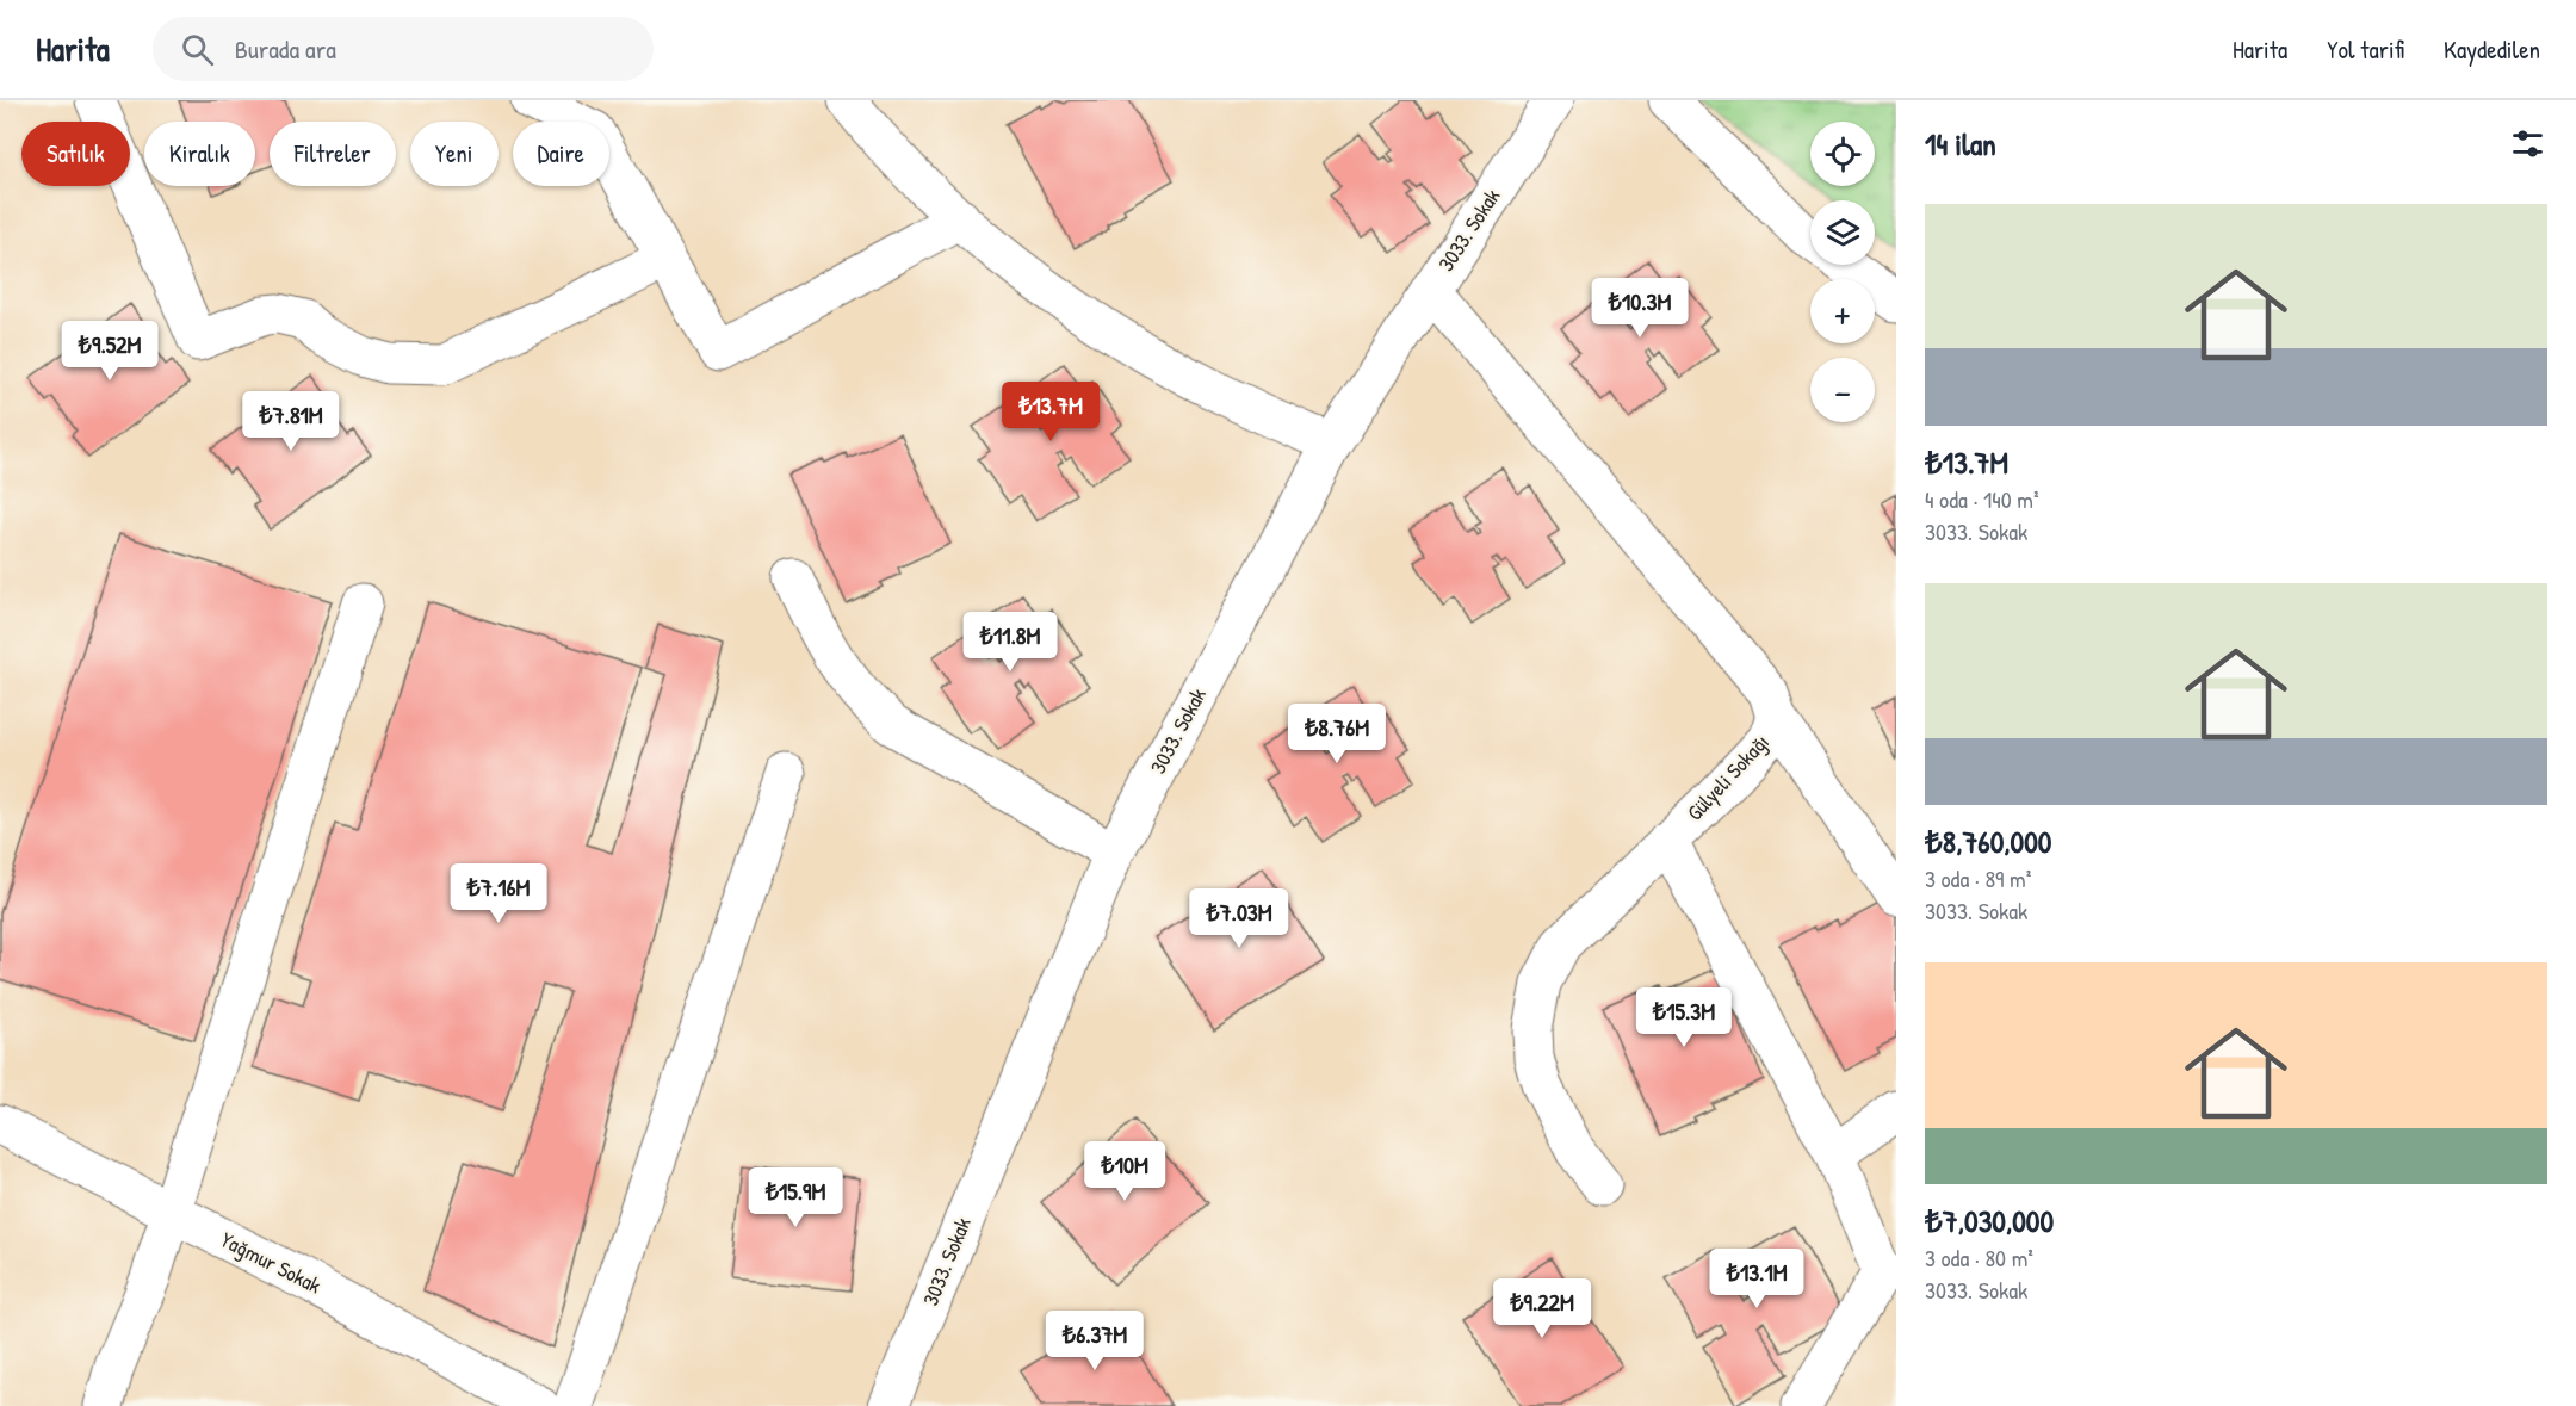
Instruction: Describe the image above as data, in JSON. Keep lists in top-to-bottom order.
{
  "streets": {
    "street": ["3033. Sokak", "Gülyeli Sokağı", "Yağmur Sokak"]
  },
  "crossings": [
    ["3033. Sokak", "Gülyeli Sokağı"]
  ],
  "page": {
    "header": "Harita",
    "search": "Burada ara",
    "nav": ["Harita", "Yol tarifi", "Kaydedilen"],
    "heading": "14 ilan",
    "map_buttons": ["+", "−"],
    "chip": [
      "Satılık",
      "Kiralık",
      "Filtreler",
      "Yeni",
      "Daire"
    ],
    "list": [
      {
        "name": "₺13.7M",
        "note": "4 oda · 140 m² · 3033. Sokak"
      },
      {
        "name": "₺8,760,000",
        "note": "3 oda · 89 m² · 3033. Sokak"
      },
      {
        "name": "₺7,030,000",
        "note": "3 oda · 80 m² · 3033. Sokak"
      }
    ],
    "price": [
      "₺10.3M",
      "₺9.52M",
      "₺13.7M",
      "₺7.81M",
      "₺11.8M",
      "₺8.76M",
      "₺7.16M",
      "₺7.03M",
      "₺15.3M",
      "₺10M",
      "₺15.9M",
      "₺13.1M",
      "₺9.22M",
      "₺6.37M"
    ]
  }
}
